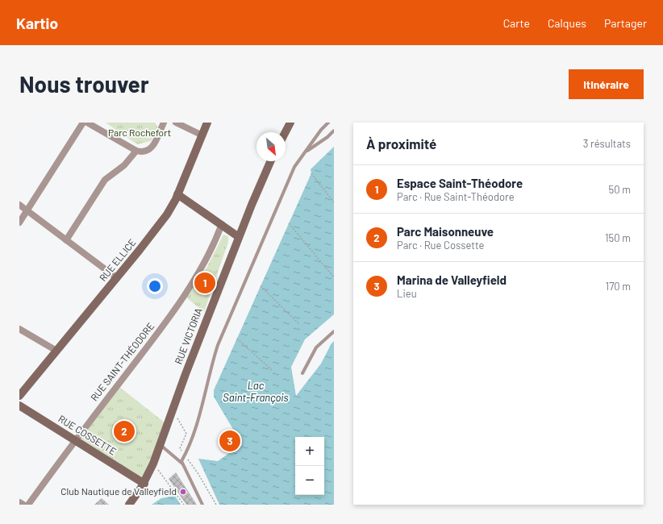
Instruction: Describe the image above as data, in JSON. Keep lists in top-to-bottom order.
{
  "streets": {
    "street": [
      "RUE ELLICE",
      "RUE VICTORIA",
      "RUE SAINT-THÉODORE",
      "RUE COSSETTE"
    ]
  },
  "crossings": [
    ["RUE VICTORIA", "RUE COSSETTE"],
    ["RUE SAINT-THÉODORE", "RUE COSSETTE"]
  ],
  "water": ["Lac Saint-François"],
  "parks": ["Parc Rochefort"],
  "places": ["Club Nautique de Valleyfield"],
  "north": "bottom right",
  "page": {
    "header": "Kartio",
    "nav": ["Carte", "Calques", "Partager"],
    "buttons": "Itinéraire",
    "title": "Nous trouver",
    "heading": ["À proximité", "3 résultats"],
    "list": [
      {
        "mark": "1",
        "name": "Espace Saint-Théodore",
        "note": "Parc · Rue Saint-Théodore",
        "value": "50 m"
      },
      {
        "mark": "2",
        "name": "Parc Maisonneuve",
        "note": "Parc · Rue Cossette",
        "value": "150 m"
      },
      {
        "mark": "3",
        "name": "Marina de Valleyfield",
        "note": "Lieu",
        "value": "170 m"
      }
    ],
    "pins": ["1", "2", "3"],
    "map_buttons": ["+", "−"]
  }
}
